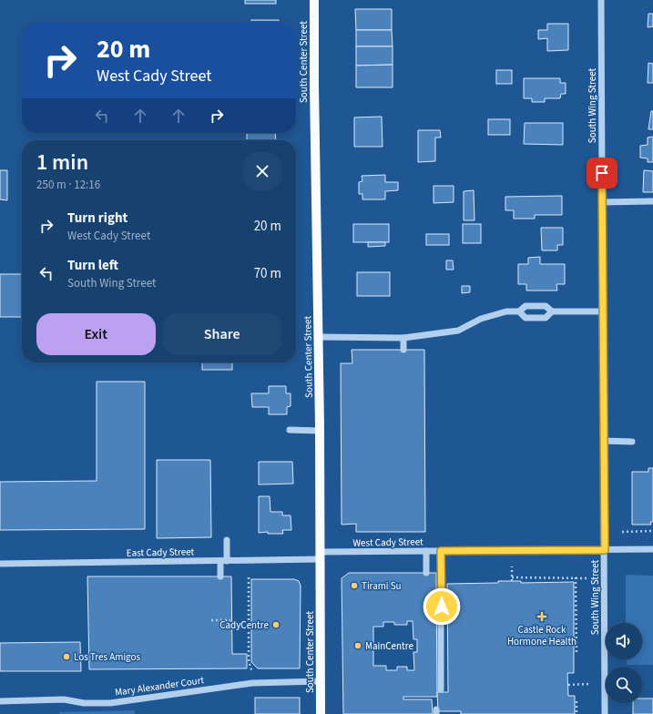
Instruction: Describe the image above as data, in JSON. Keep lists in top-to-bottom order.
{
  "streets": {
    "main road": ["South Center Street"],
    "street": [
      "South Wing Street",
      "West Cady Street",
      "East Cady Street",
      "Mary Alexander Court"
    ]
  },
  "crossings": [
    ["South Center Street", "West Cady Street"],
    ["South Center Street", "East Cady Street"],
    ["South Center Street", "Mary Alexander Court"],
    ["South Wing Street", "West Cady Street"],
    ["West Cady Street", "East Cady Street"]
  ],
  "places": {
    "other": [
      "Tirami Su",
      "CadyCentre",
      "MainCentre",
      "Los Tres Amigos"
    ],
    "health": ["Castle Rock Hormone Health"]
  },
  "page": {
    "turn": ["20 m", "West Cady Street"],
    "heading": ["1 min", "250 m · 12:16"],
    "list": [
      {
        "name": "Turn right",
        "note": "West Cady Street",
        "value": "20 m"
      },
      {
        "name": "Turn left",
        "note": "South Wing Street",
        "value": "70 m"
      }
    ],
    "buttons": ["Exit", "Share"]
  }
}
